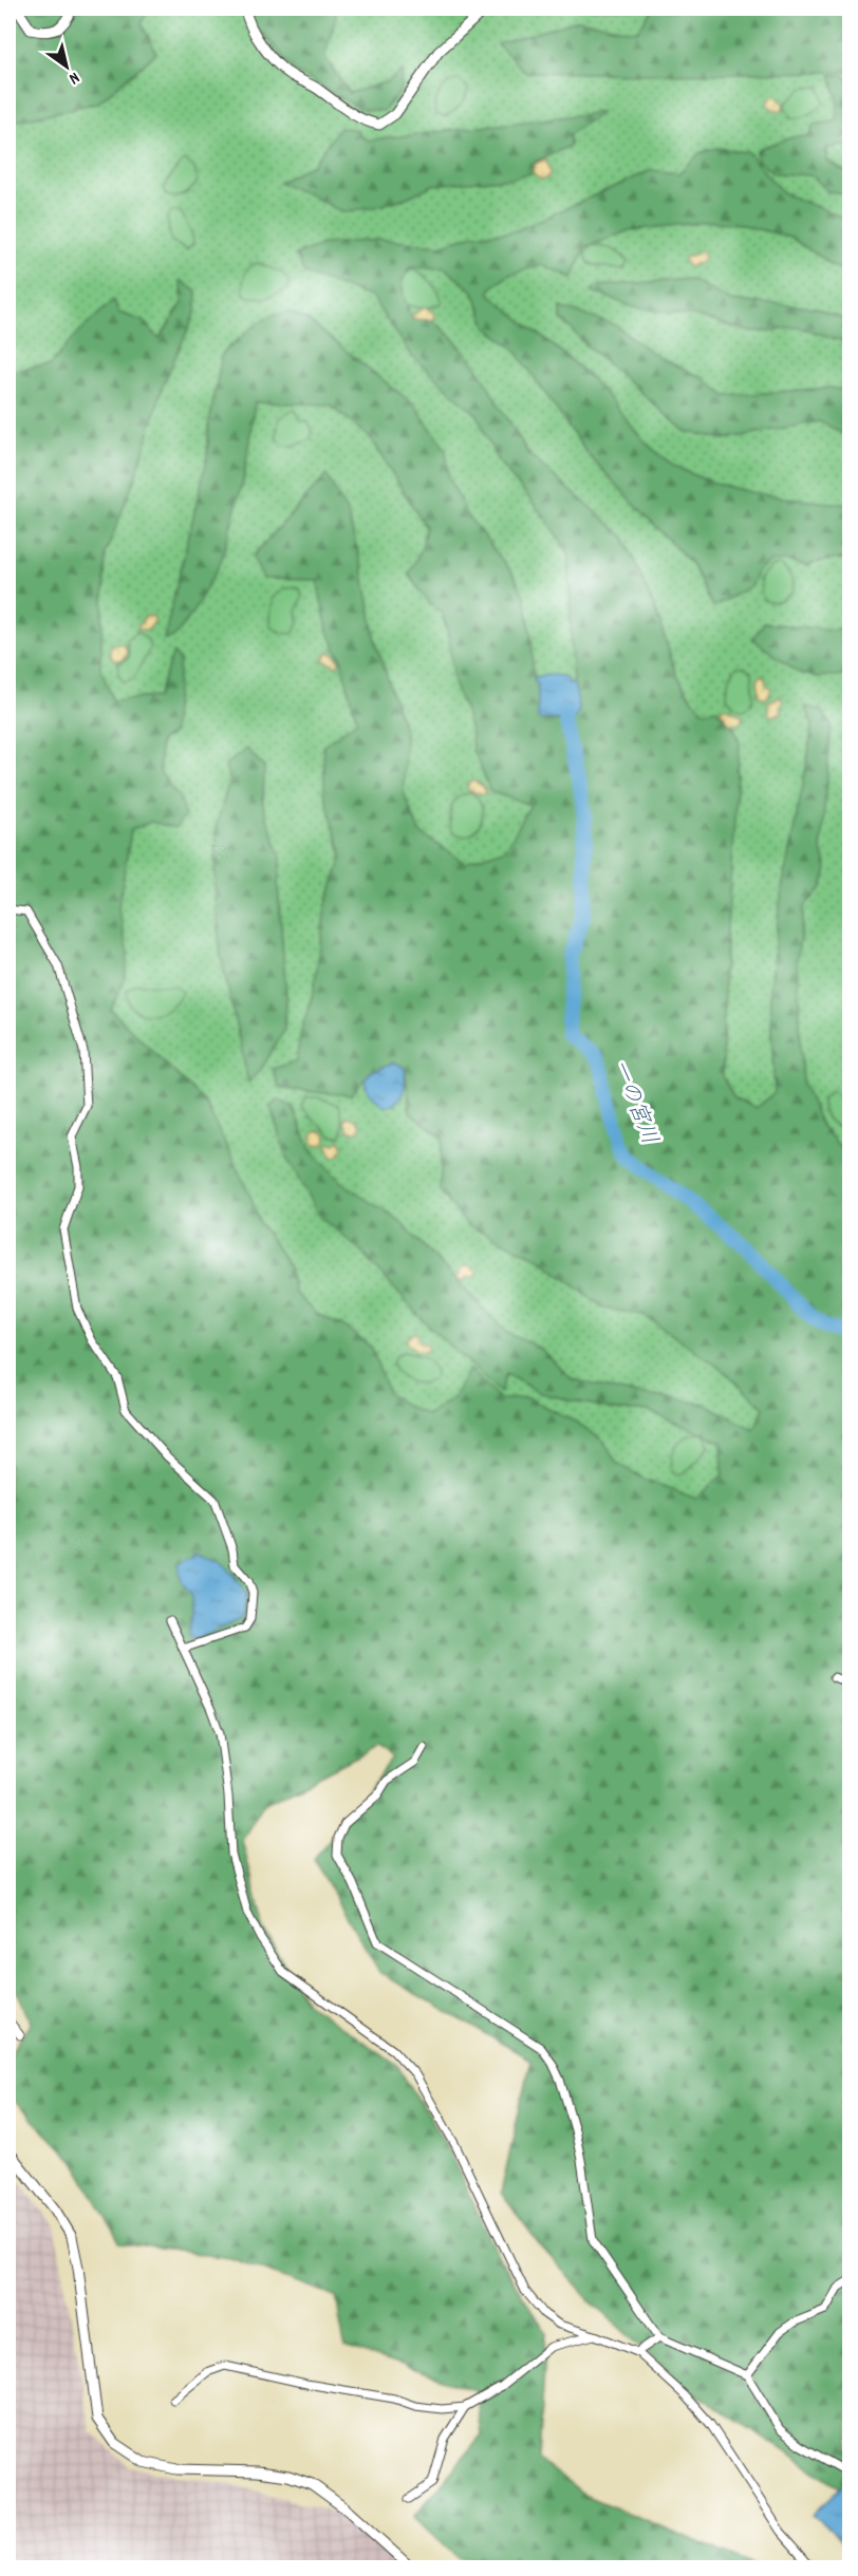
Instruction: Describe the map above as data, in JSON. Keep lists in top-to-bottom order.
{
  "water": ["一の宮川"],
  "north": "bottom right"
}
